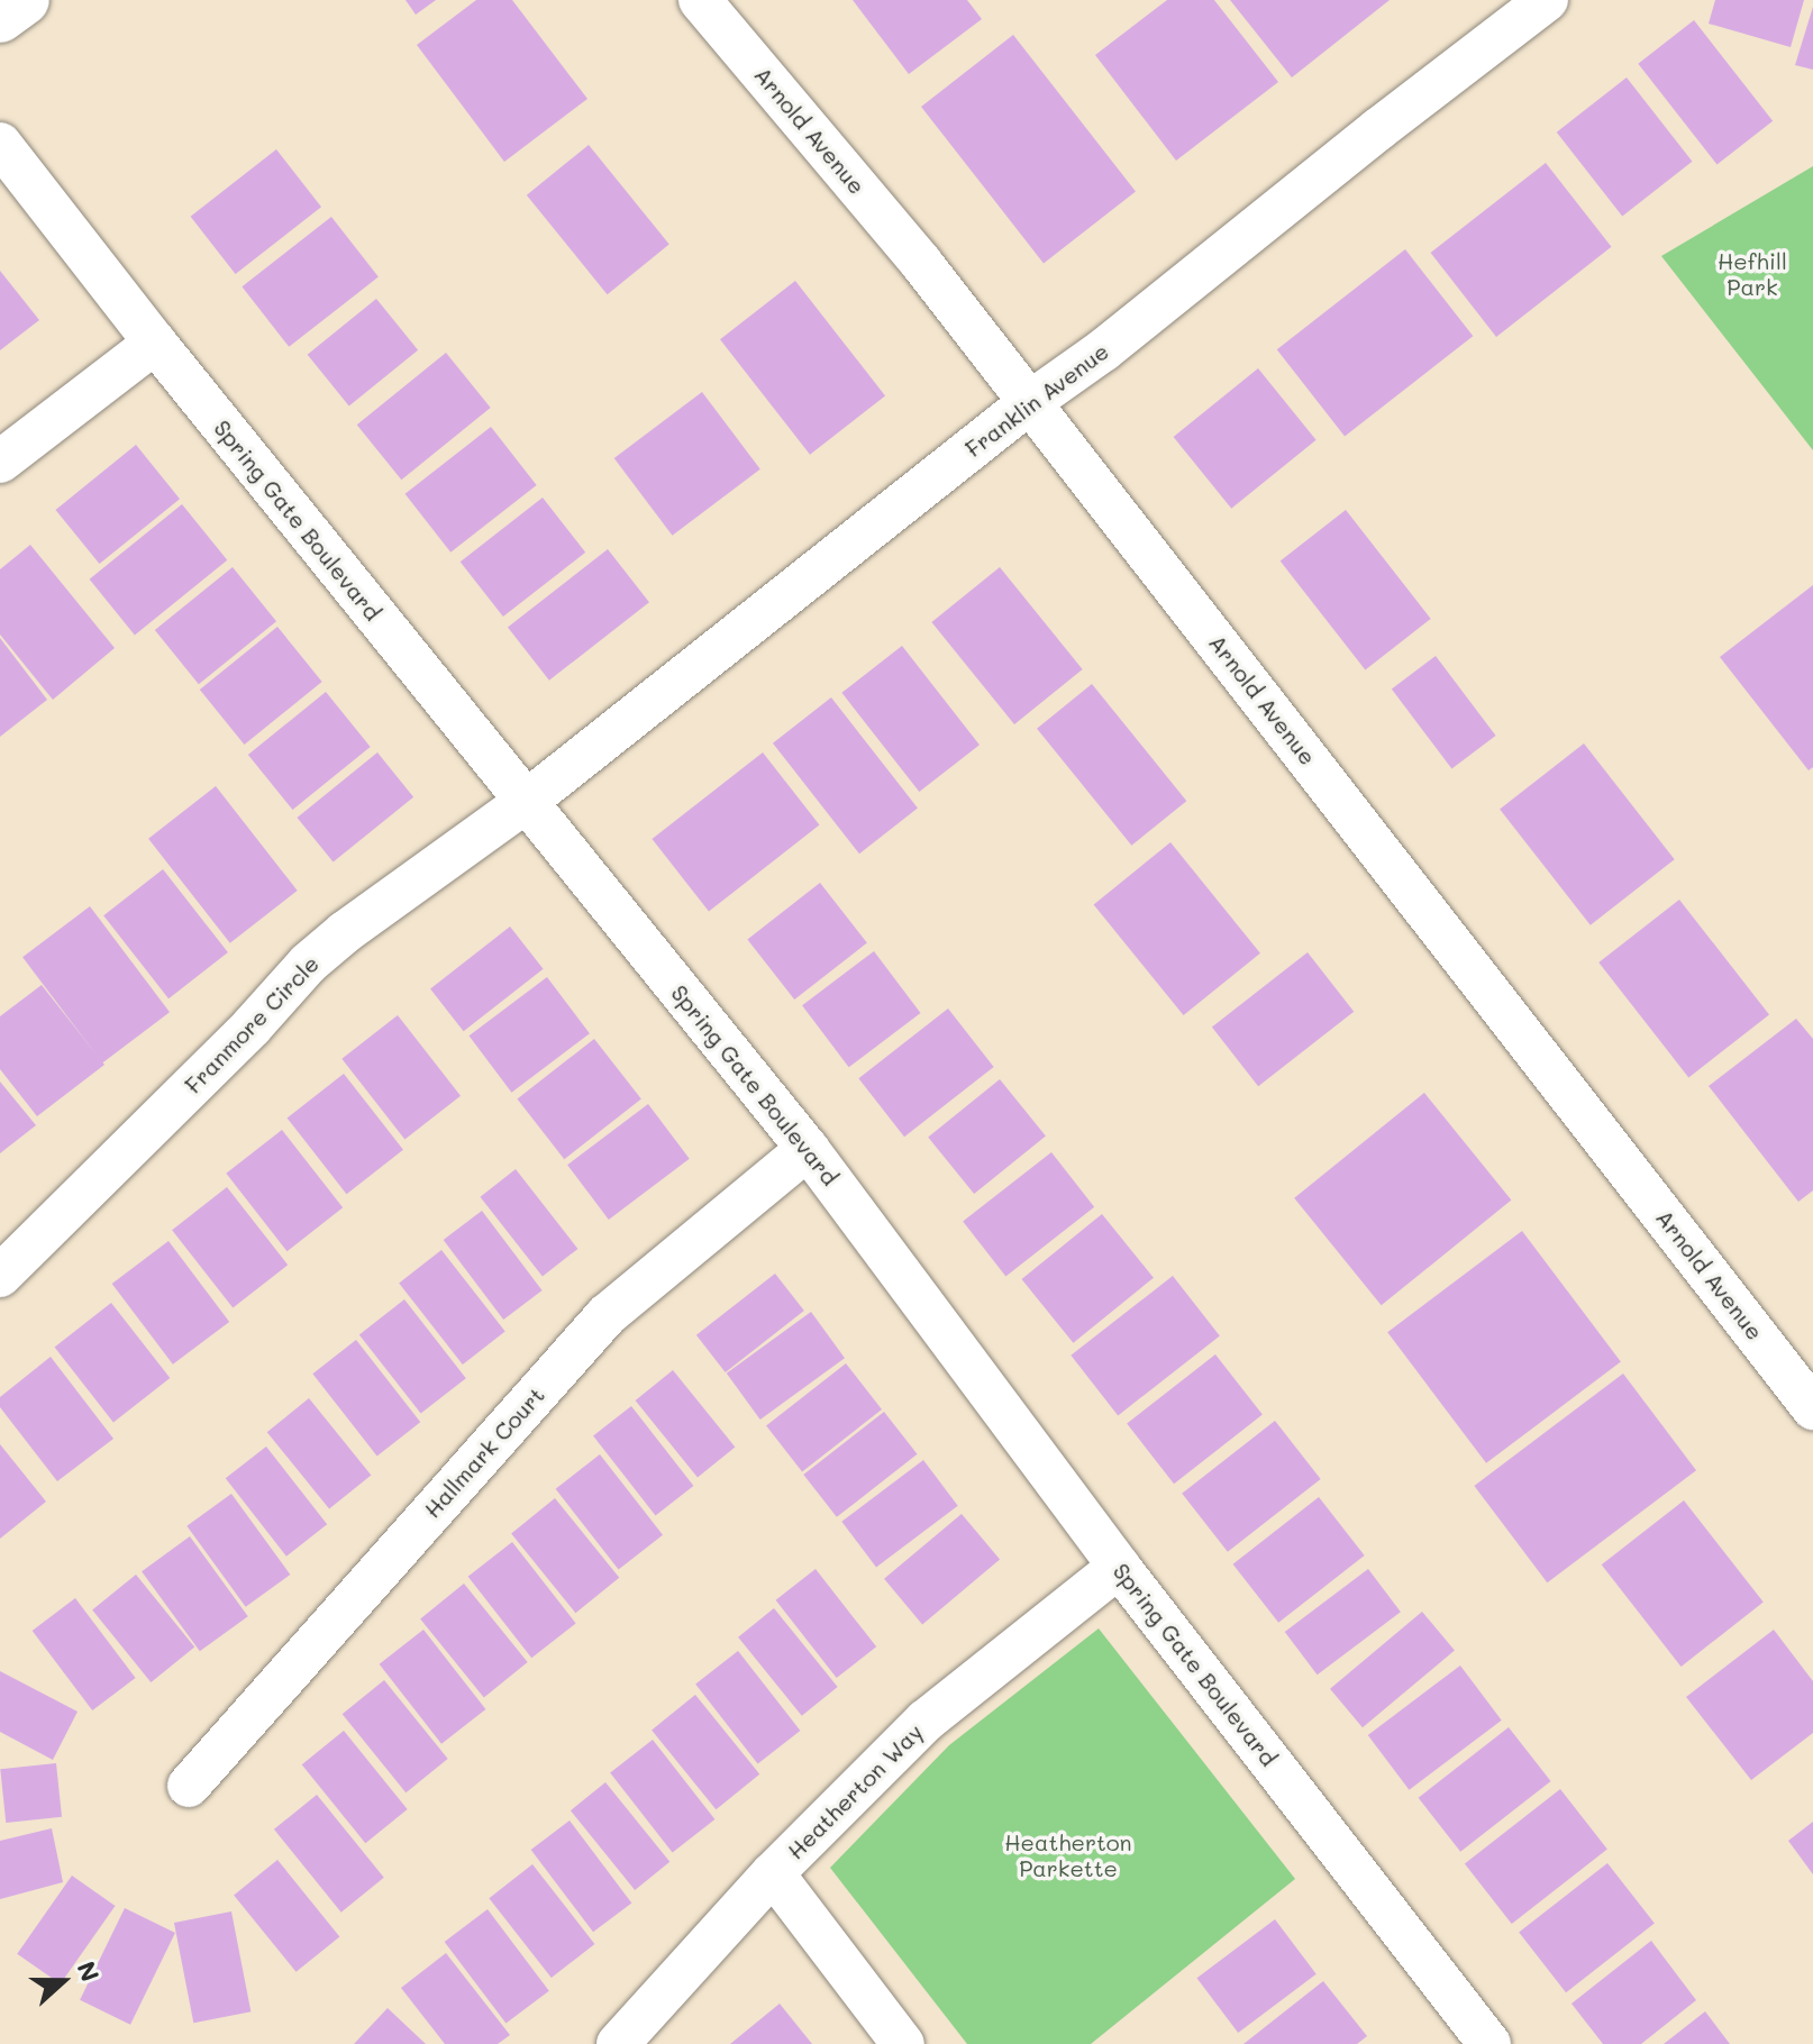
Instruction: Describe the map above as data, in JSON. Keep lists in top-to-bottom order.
{
  "streets": {
    "street": [
      "Arnold Avenue",
      "Franklin Avenue",
      "Spring Gate Boulevard",
      "Franmore Circle",
      "Hallmark Court",
      "Heatherton Way"
    ]
  },
  "crossings": [
    ["Arnold Avenue", "Franklin Avenue"],
    ["Franklin Avenue", "Spring Gate Boulevard"],
    ["Franklin Avenue", "Franmore Circle"],
    ["Spring Gate Boulevard", "Franmore Circle"],
    ["Spring Gate Boulevard", "Hallmark Court"],
    ["Spring Gate Boulevard", "Heatherton Way"]
  ],
  "parks": ["Hefhill Park", "Heatherton Parkette"],
  "north": "right"
}
